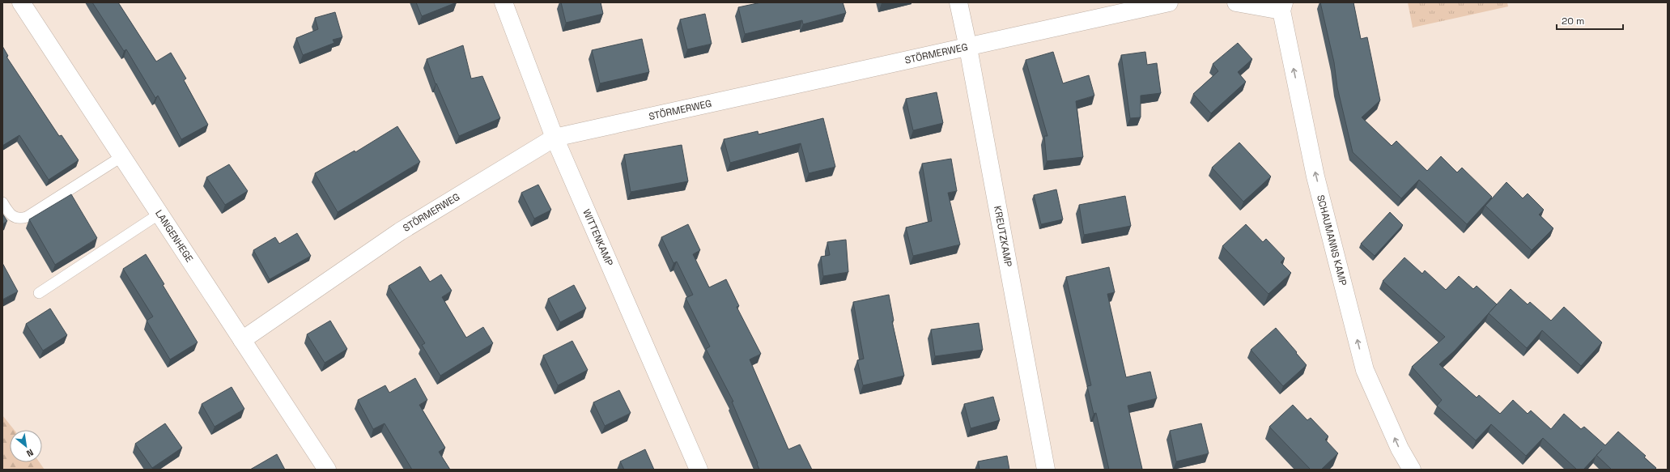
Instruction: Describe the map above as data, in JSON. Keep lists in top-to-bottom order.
{
  "streets": {
    "street": [
      "STÖRMERWEG",
      "KREUTZKAMP",
      "LANGENHEGE",
      "WITTENKAMP",
      "SCHAUMANNS KAMP"
    ]
  },
  "crossings": [
    ["STÖRMERWEG", "KREUTZKAMP"],
    ["STÖRMERWEG", "LANGENHEGE"],
    ["STÖRMERWEG", "WITTENKAMP"]
  ],
  "one_way": ["SCHAUMANNS KAMP"],
  "scale_bar": "20 m",
  "north": "bottom right"
}
